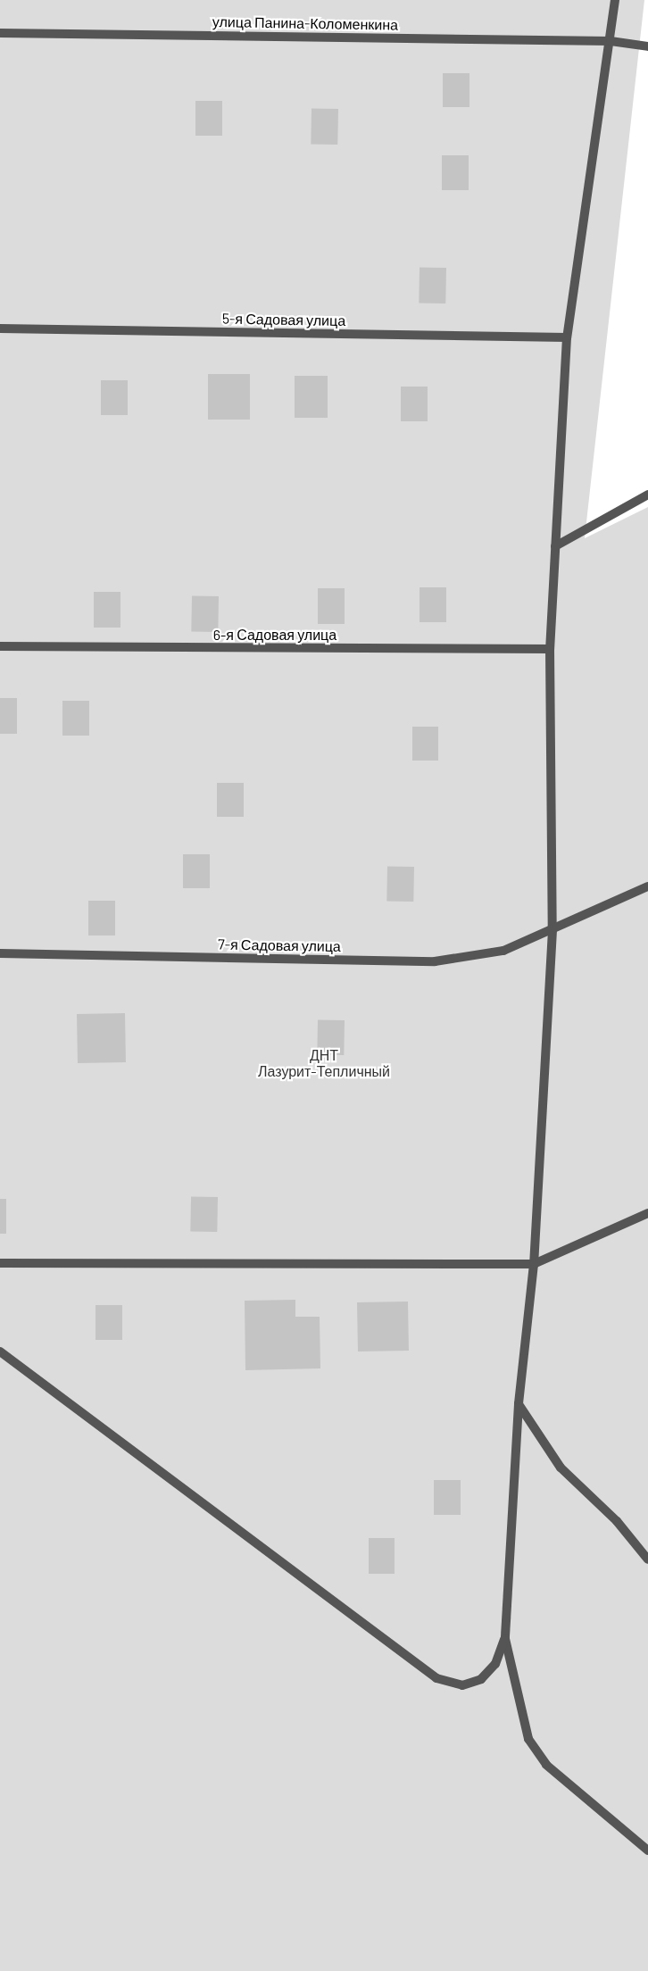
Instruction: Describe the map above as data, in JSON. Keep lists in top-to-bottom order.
{
  "streets": {
    "street": [
      "улица Панина-Коломенкина",
      "5-я Садовая улица",
      "6-я Садовая улица",
      "7-я Садовая улица"
    ]
  },
  "parks": ["ДНТ Лазурит-Тепличный"]
}
